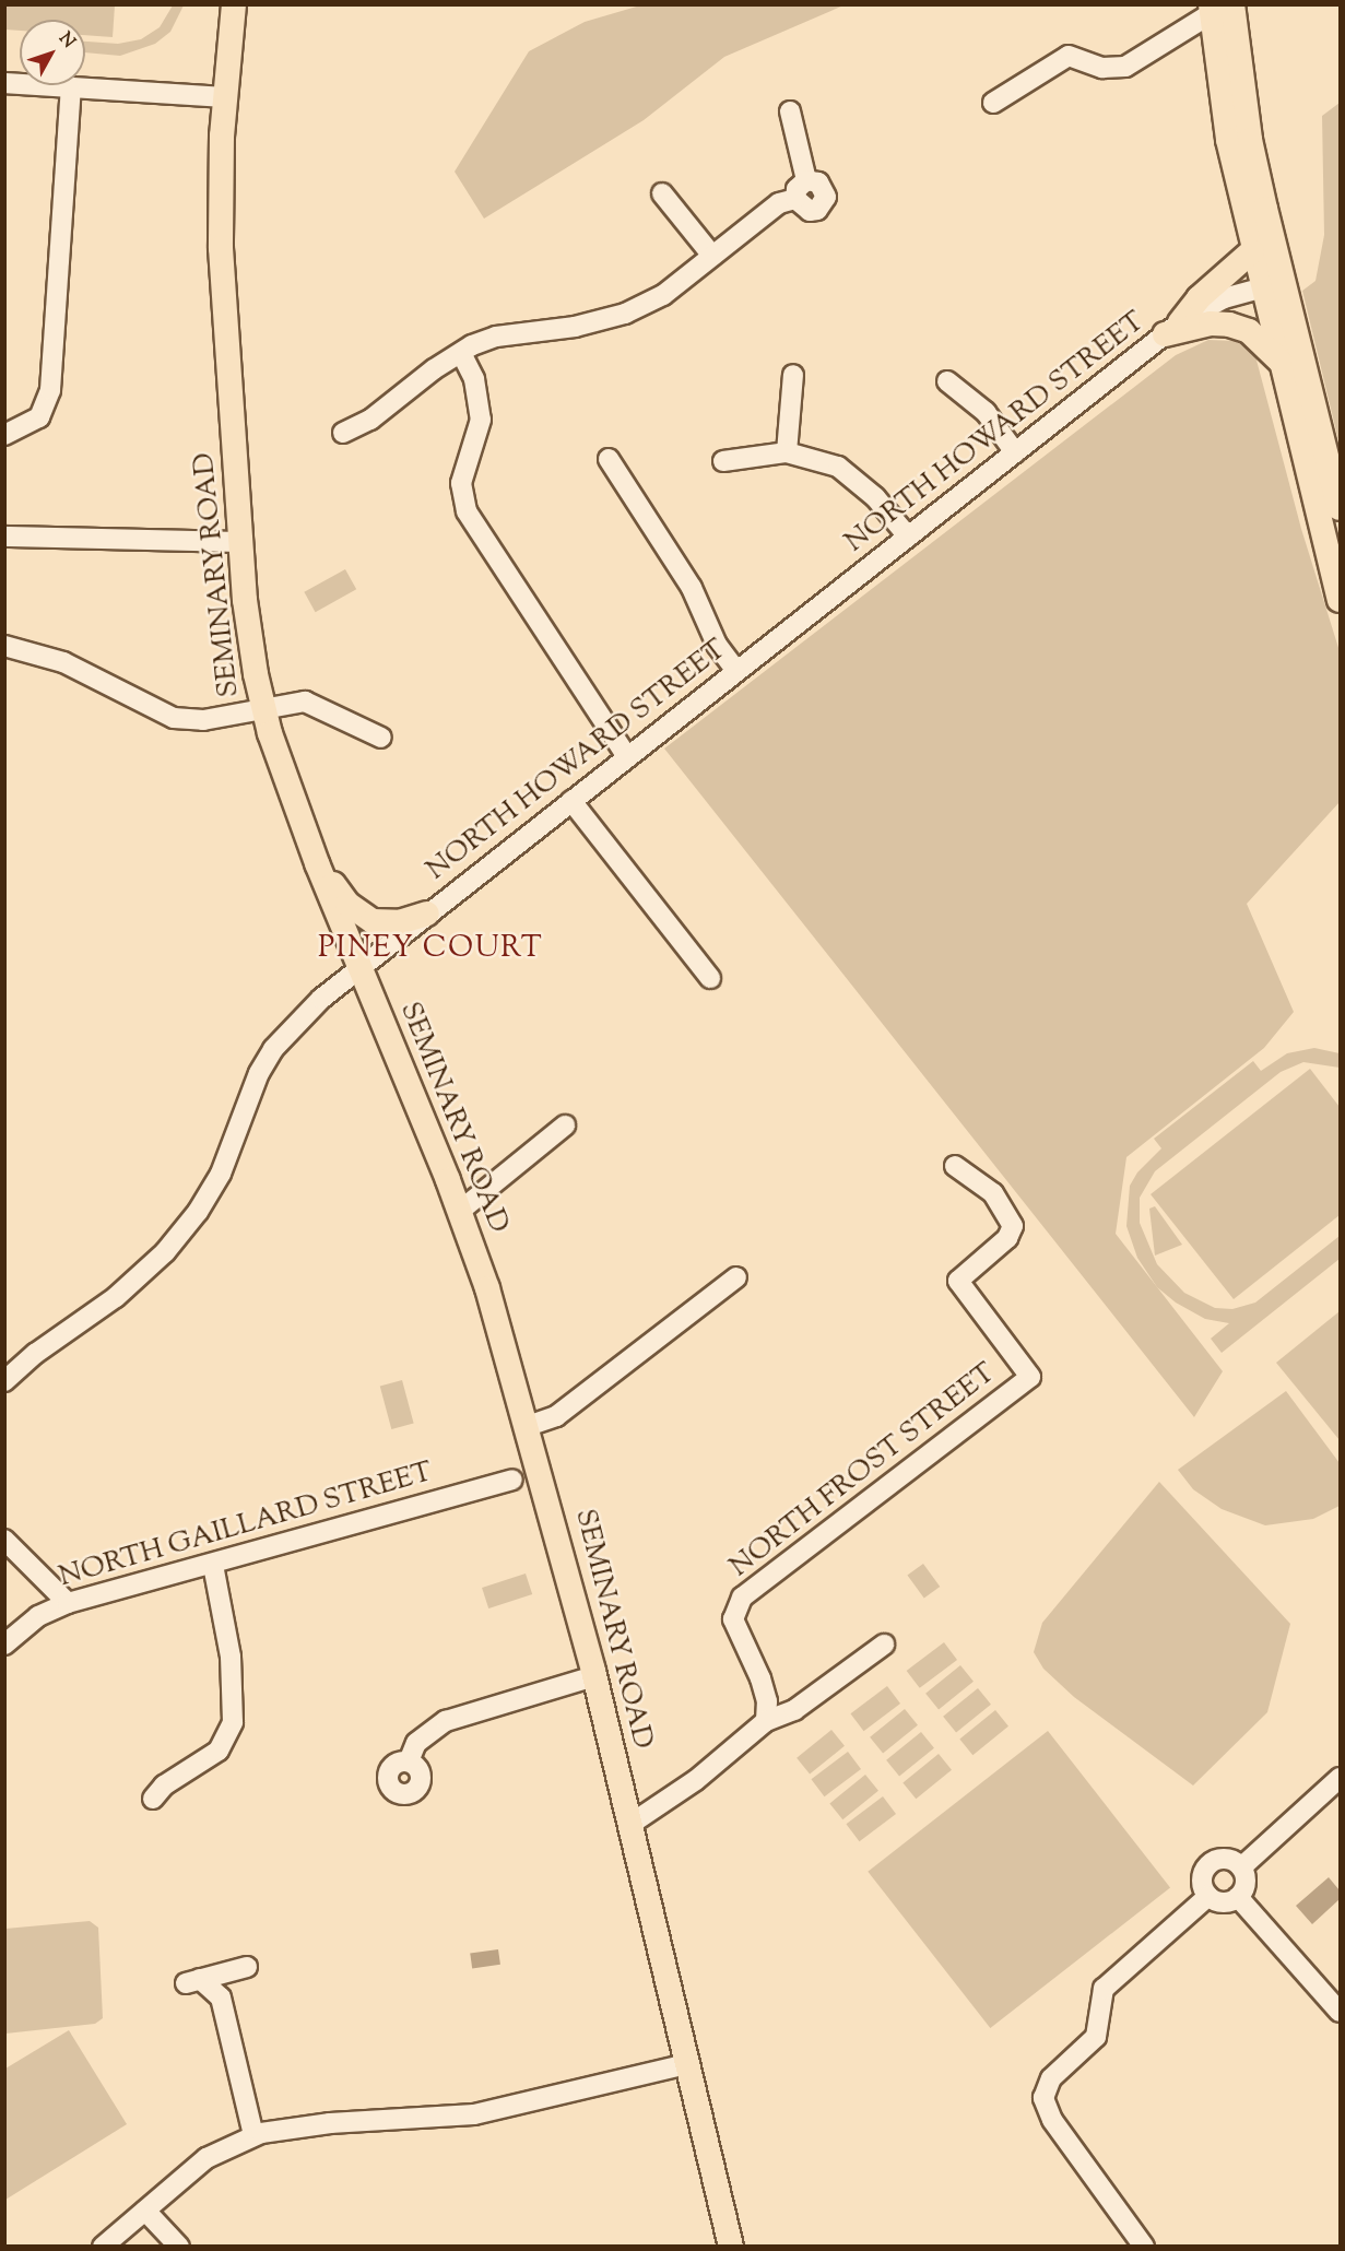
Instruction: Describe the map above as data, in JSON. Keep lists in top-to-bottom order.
{
  "streets": {
    "main road": ["SEMINARY ROAD"],
    "street": ["NORTH HOWARD STREET", "NORTH FROST STREET", "NORTH GAILLARD STREET"]
  },
  "crossings": [
    ["NORTH HOWARD STREET", "SEMINARY ROAD"]
  ],
  "districts": ["PINEY COURT"],
  "north": "top right"
}
